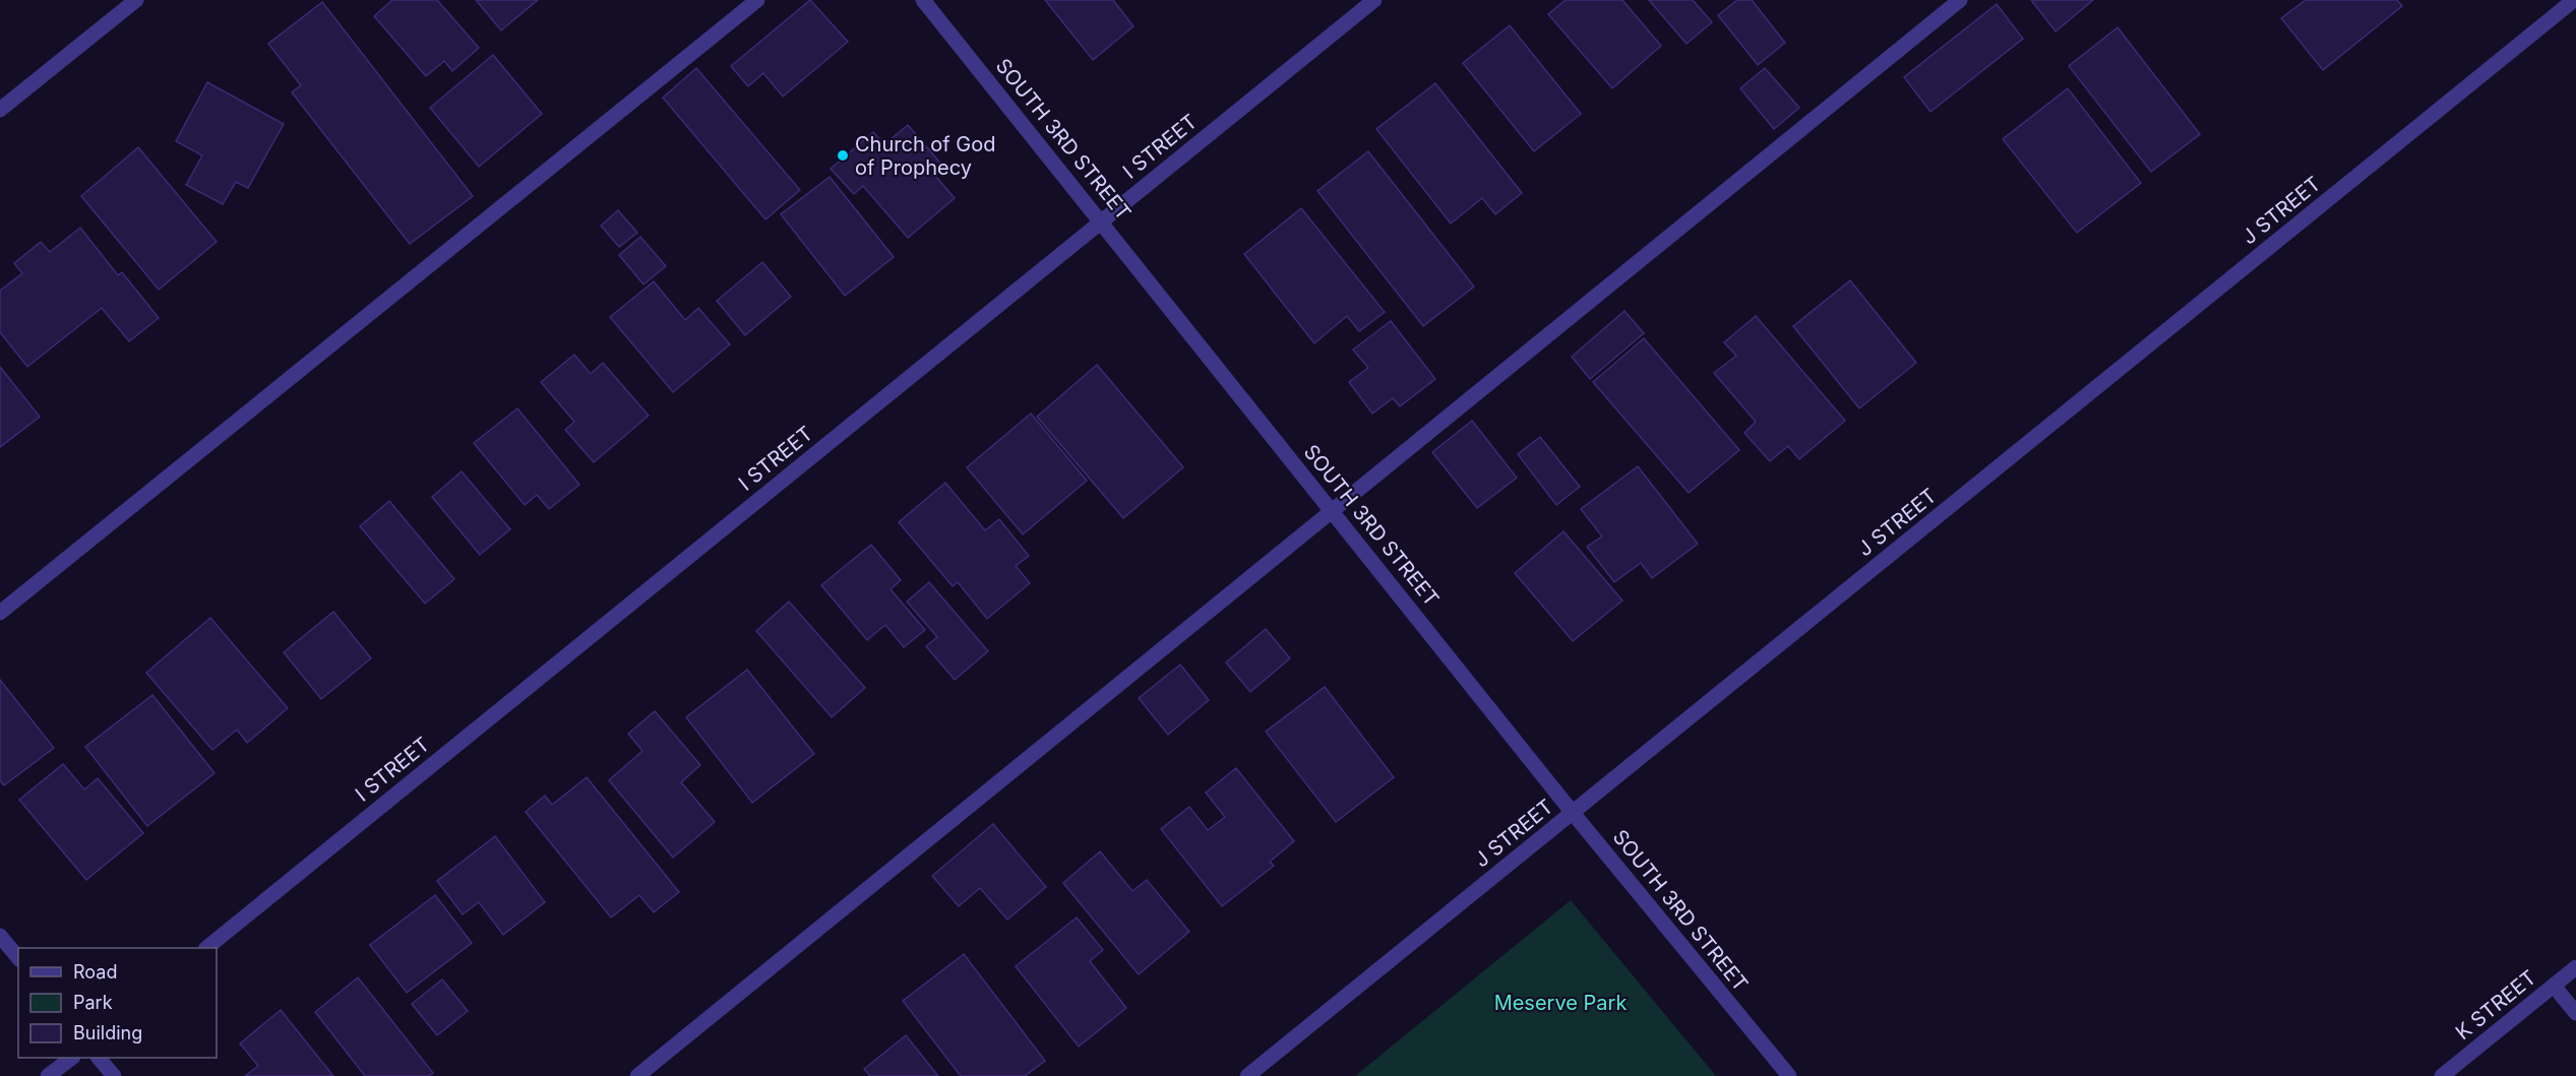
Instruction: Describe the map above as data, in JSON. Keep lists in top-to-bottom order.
{
  "streets": {
    "street": [
      "SOUTH 3RD STREET",
      "I STREET",
      "J STREET",
      "K STREET"
    ]
  },
  "crossings": [
    ["SOUTH 3RD STREET", "I STREET"],
    ["SOUTH 3RD STREET", "J STREET"]
  ],
  "parks": ["Meserve Park"],
  "places": ["Church of God of Prophecy"],
  "legend": ["Road", "Park", "Building"]
}
